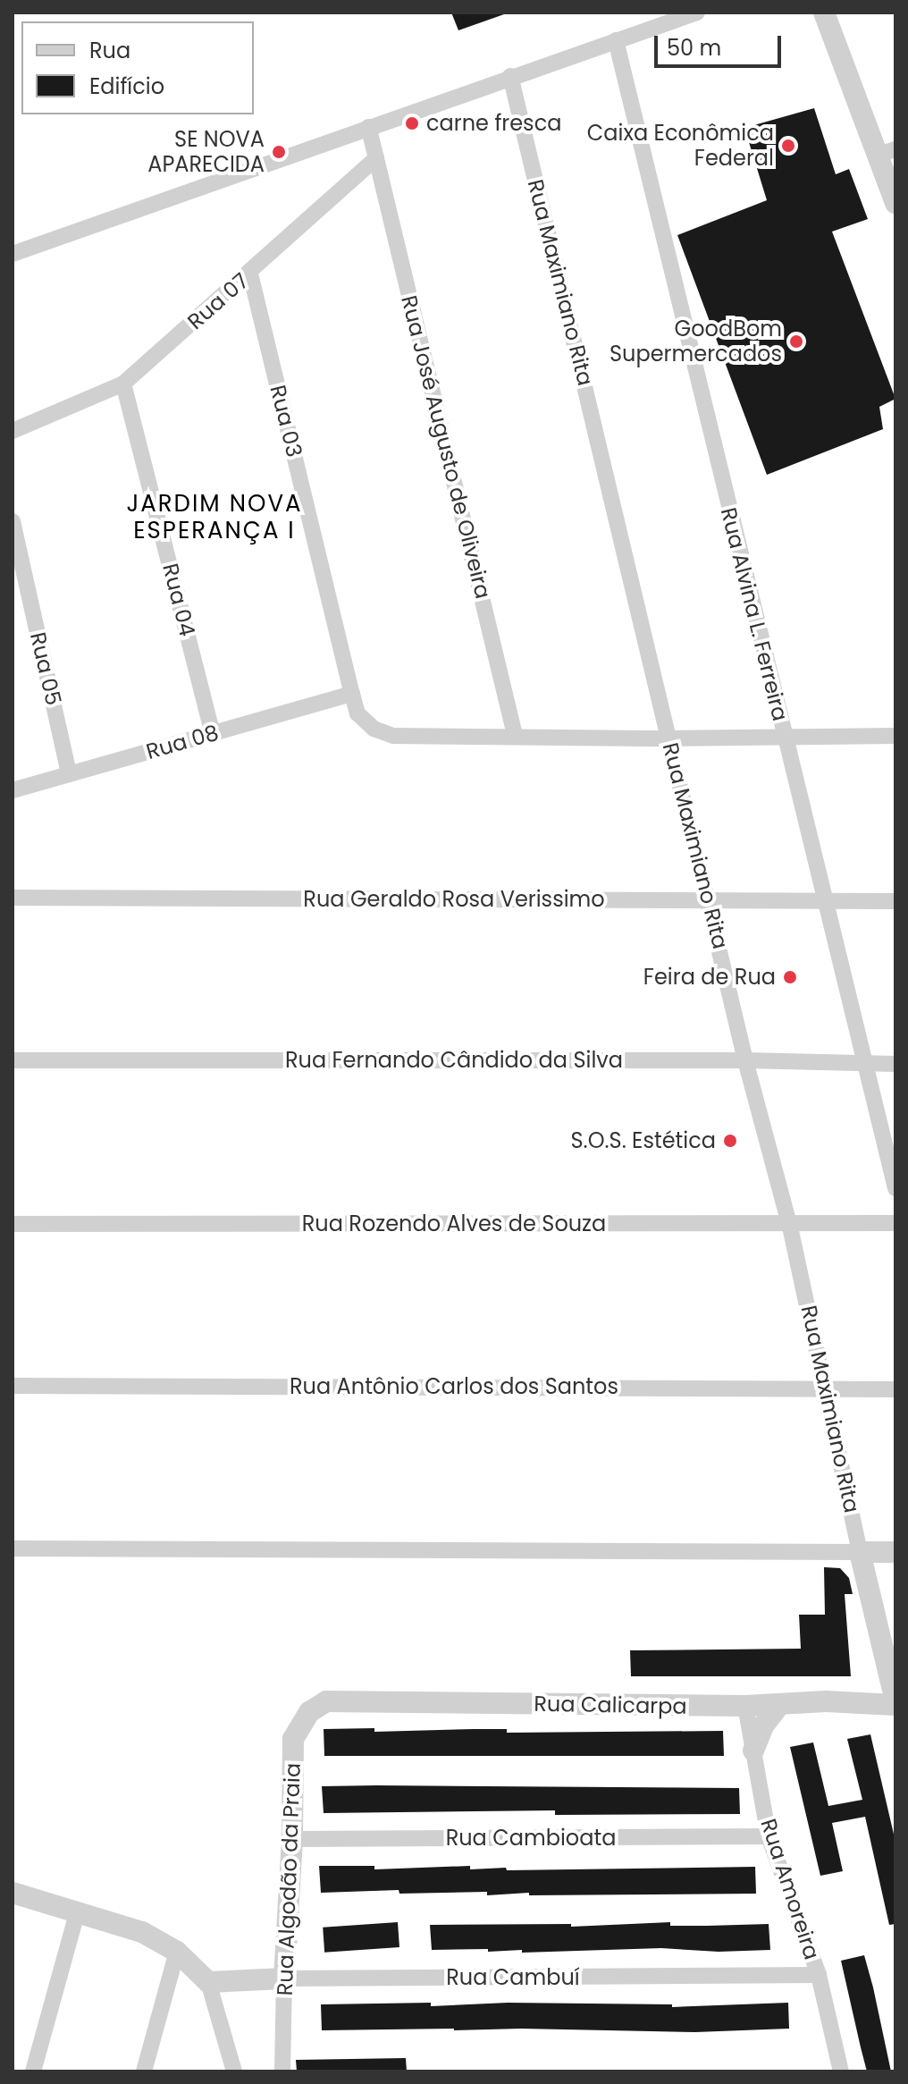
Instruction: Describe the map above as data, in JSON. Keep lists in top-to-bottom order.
{
  "streets": {
    "street": [
      "Rua Maximiano Rita",
      "Rua 07",
      "Rua 03",
      "Rua José Augusto de Oliveira",
      "Rua 04",
      "Rua Alvina L. Ferreira",
      "Rua 05",
      "Rua 08",
      "Rua Geraldo Rosa Verissimo",
      "Rua Fernando Cândido da Silva",
      "Rua Rozendo Alves de Souza",
      "Rua Antônio Carlos dos Santos",
      "Rua Calicarpa",
      "Rua Cambioata",
      "Rua Algodão da Praia",
      "Rua Amoreira",
      "Rua Cambuí"
    ]
  },
  "crossings": [
    ["Rua Maximiano Rita", "Rua 03"],
    ["Rua Maximiano Rita", "Rua Geraldo Rosa Verissimo"],
    ["Rua Maximiano Rita", "Rua Fernando Cândido da Silva"],
    ["Rua Maximiano Rita", "Rua Rozendo Alves de Souza"],
    ["Rua Maximiano Rita", "Rua Antônio Carlos dos Santos"],
    ["Rua Maximiano Rita", "Rua Calicarpa"],
    ["Rua 07", "Rua 03"],
    ["Rua 07", "Rua José Augusto de Oliveira"],
    ["Rua 07", "Rua 04"],
    ["Rua 03", "Rua José Augusto de Oliveira"],
    ["Rua 03", "Rua Alvina L. Ferreira"],
    ["Rua 03", "Rua 08"],
    ["Rua 04", "Rua 08"],
    ["Rua Alvina L. Ferreira", "Rua Geraldo Rosa Verissimo"],
    ["Rua Alvina L. Ferreira", "Rua Fernando Cândido da Silva"],
    ["Rua 05", "Rua 08"],
    ["Rua Calicarpa", "Rua Algodão da Praia"],
    ["Rua Calicarpa", "Rua Amoreira"],
    ["Rua Cambioata", "Rua Algodão da Praia"],
    ["Rua Cambioata", "Rua Amoreira"],
    ["Rua Algodão da Praia", "Rua Cambuí"],
    ["Rua Amoreira", "Rua Cambuí"]
  ],
  "districts": ["JARDIM NOVA ESPERANÇA I"],
  "places": [
    "carne fresca",
    "Caixa Econômica Federal",
    "SE NOVA APARECIDA",
    "GoodBom Supermercados",
    "Feira de Rua",
    "S.O.S. Estética"
  ],
  "legend": ["Rua", "Edifício"],
  "scale_bar": "50 m"
}
